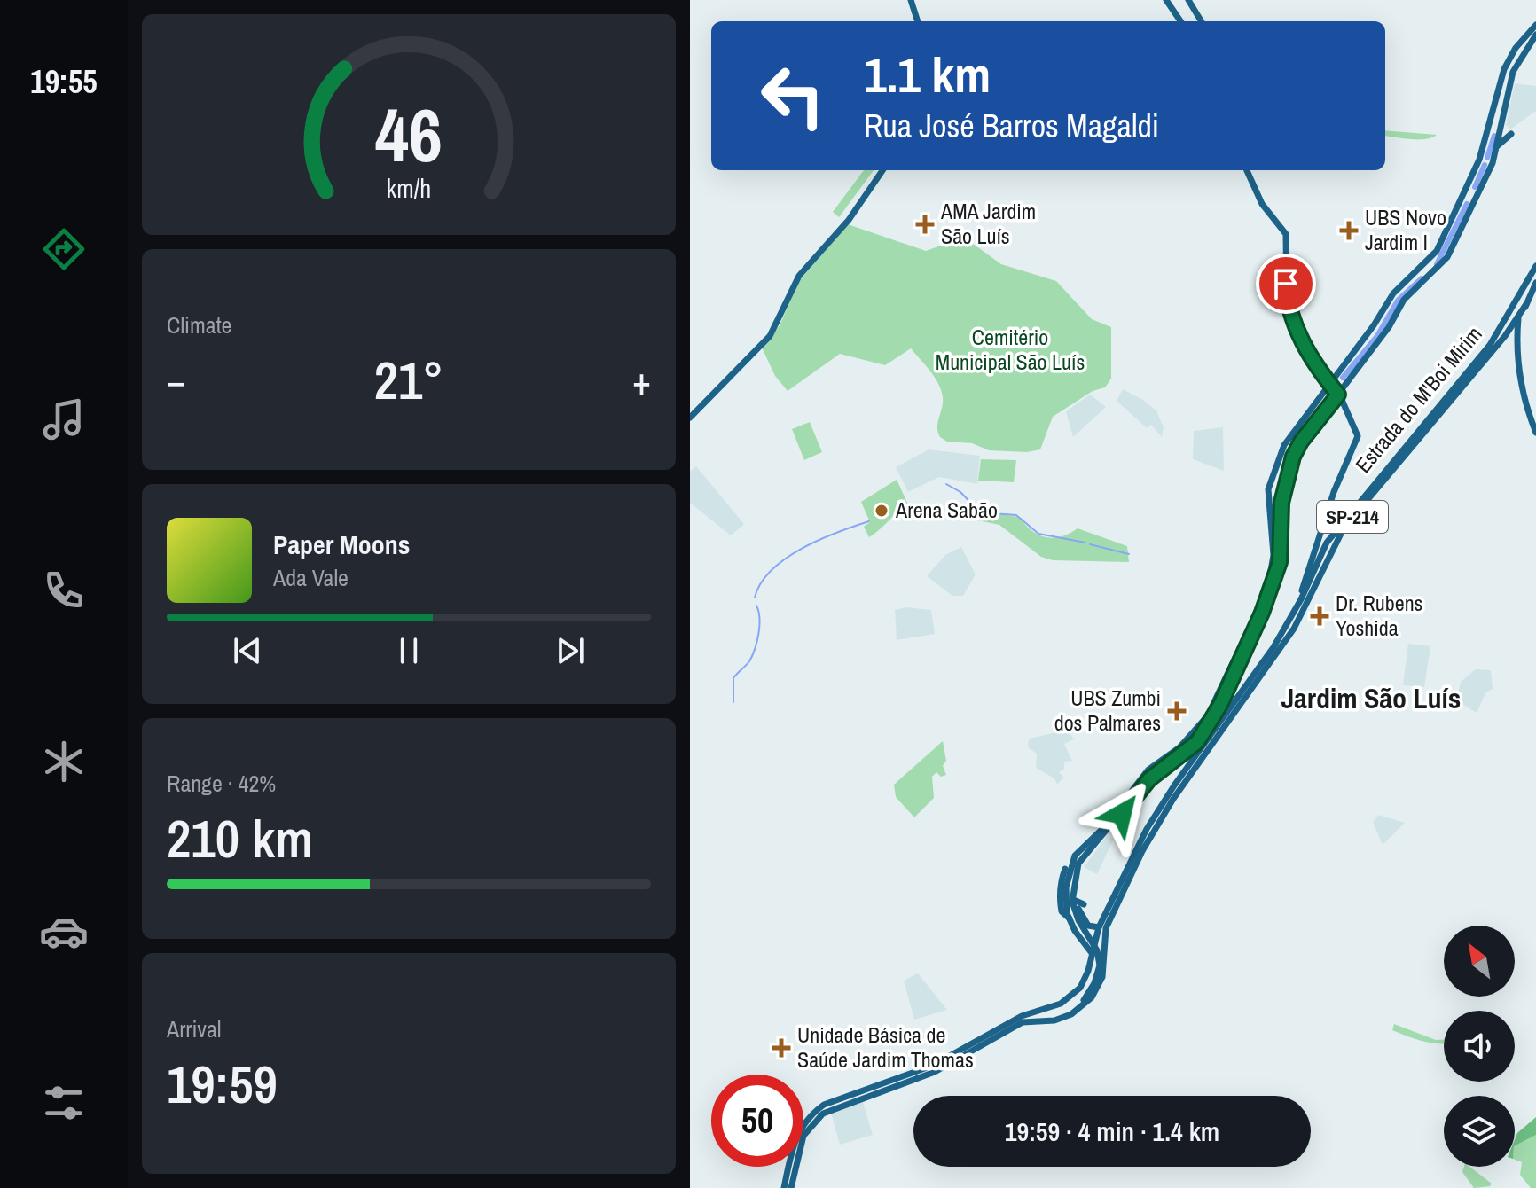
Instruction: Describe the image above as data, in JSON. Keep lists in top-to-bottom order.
{
  "streets": {
    "main road": ["Estrada do M'Boi Mirim", "SP-214"]
  },
  "districts": ["Jardim São Luís"],
  "parks": ["Cemitério Municipal São Luís"],
  "places": {
    "health": [
      "AMA Jardim São Luís",
      "UBS Novo Jardim I",
      "Dr. Rubens Yoshida",
      "UBS Zumbi dos Palmares",
      "Unidade Básica de Saúde Jardim Thomas"
    ],
    "other": ["Arena Sabão"]
  },
  "north": "top left",
  "page": {
    "tabs": "19:55",
    "turn": ["1.1 km", "Rua José Barros Magaldi"],
    "tile": [
      "Climate",
      ["Range · 42%", "210 km"],
      ["Arrival", "19:59"]
    ],
    "heat": ["−", "21°", "+"],
    "song": ["Paper Moons", "Ada Vale"],
    "limit": "50",
    "trip": "19:59 · 4 min · 1.4 km",
    "gauge": ["46", "km/h"]
  }
}
